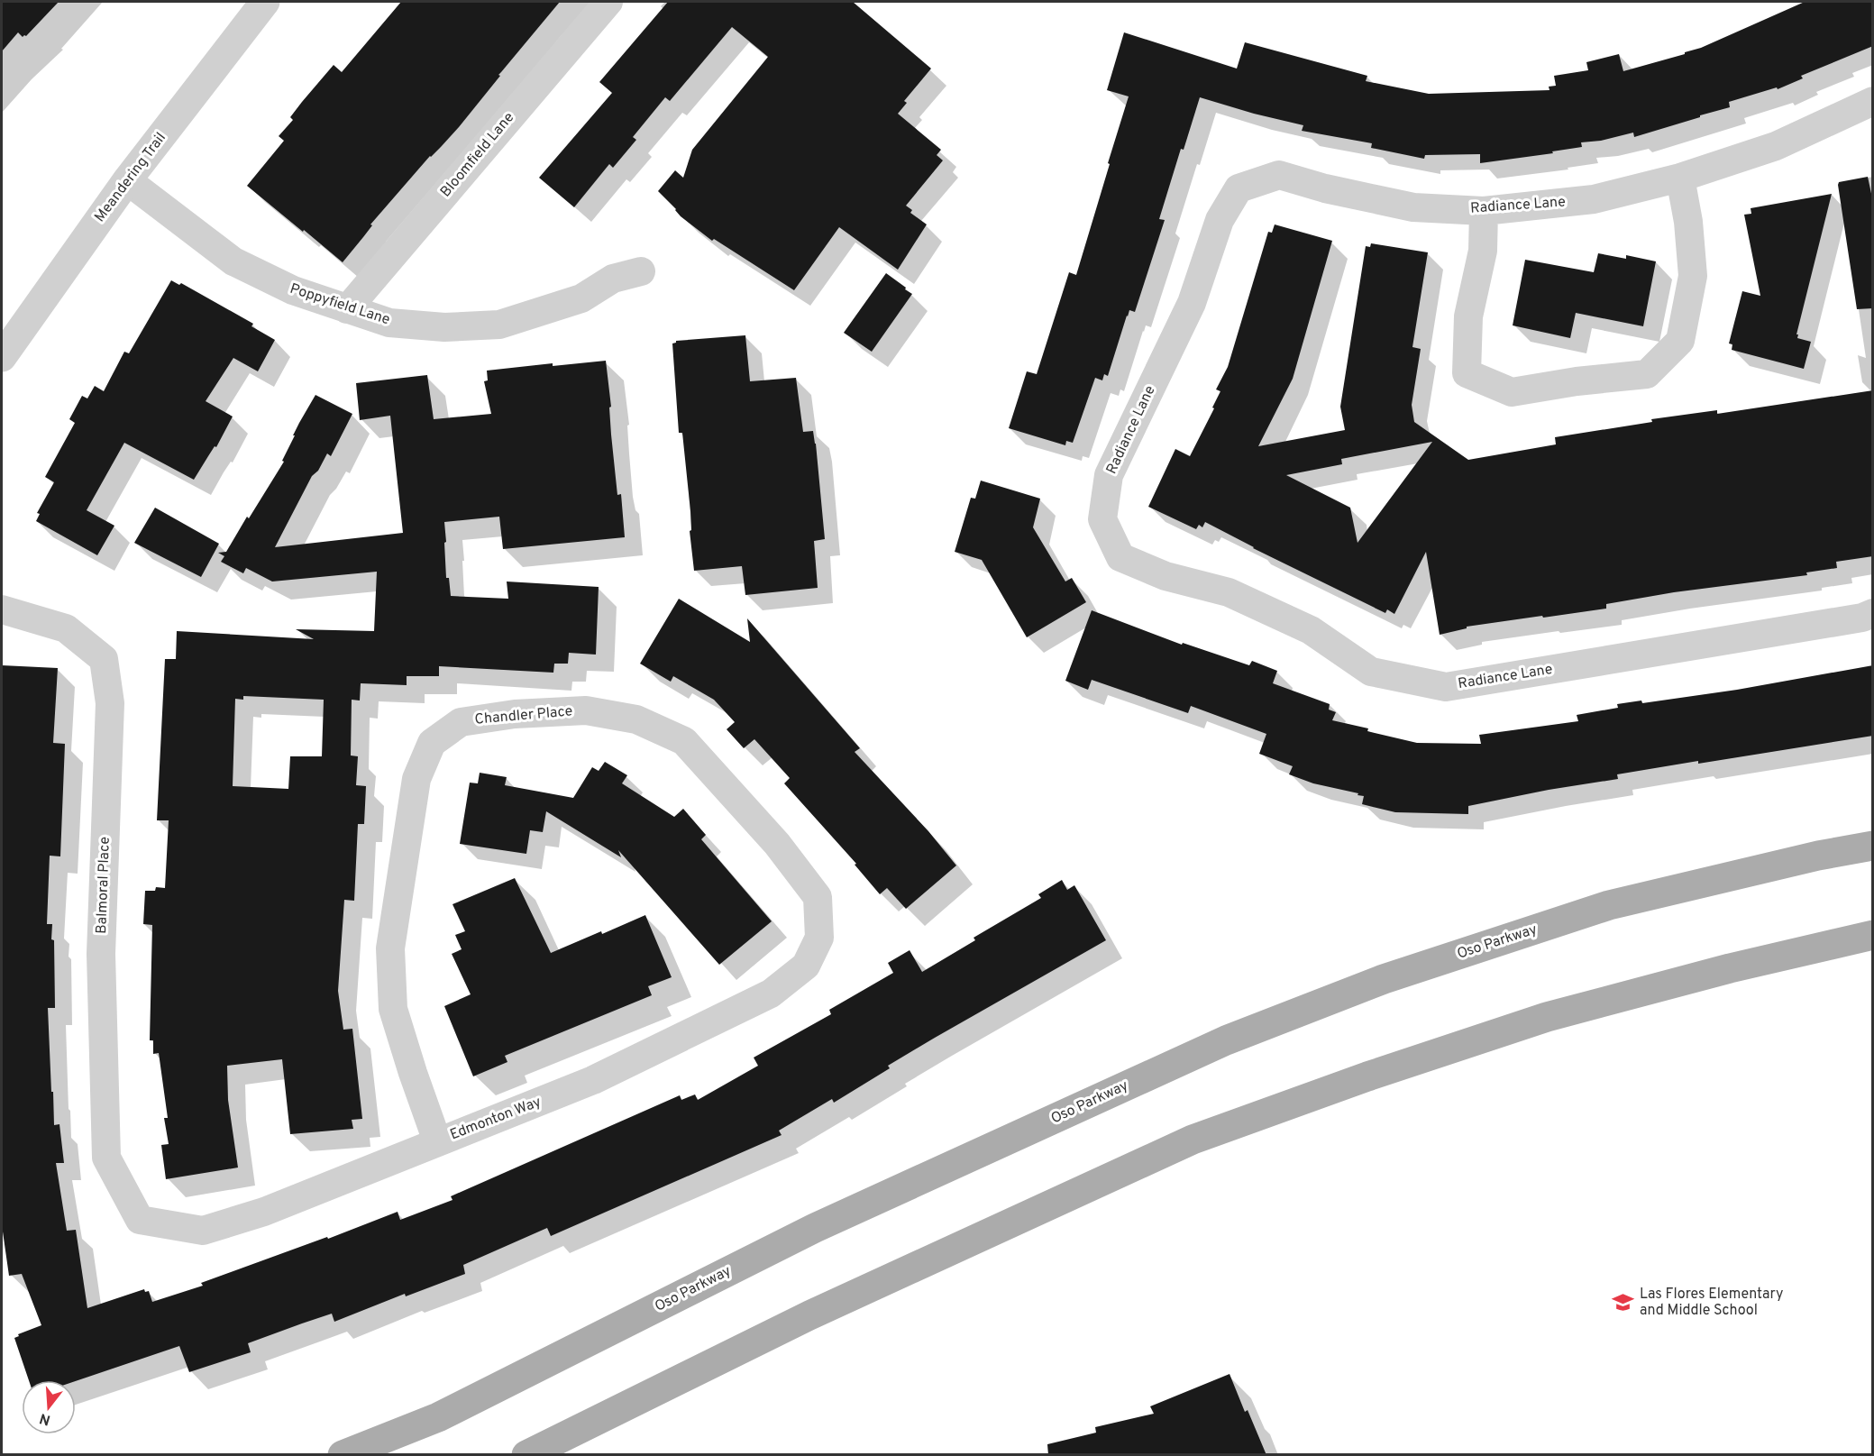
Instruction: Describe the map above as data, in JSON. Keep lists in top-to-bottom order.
{
  "streets": {
    "main road": ["Oso Parkway"],
    "street": [
      "Bloomfield Lane",
      "Meandering Trail",
      "Radiance Lane",
      "Poppyfield Lane",
      "Chandler Place",
      "Balmoral Place",
      "Edmonton Way"
    ]
  },
  "crossings": [
    ["Bloomfield Lane", "Poppyfield Lane"],
    ["Meandering Trail", "Poppyfield Lane"],
    ["Chandler Place", "Edmonton Way"],
    ["Balmoral Place", "Edmonton Way"]
  ],
  "places": {
    "school or university": ["Las Flores Elementary and Middle School"]
  },
  "north": "bottom"
}
